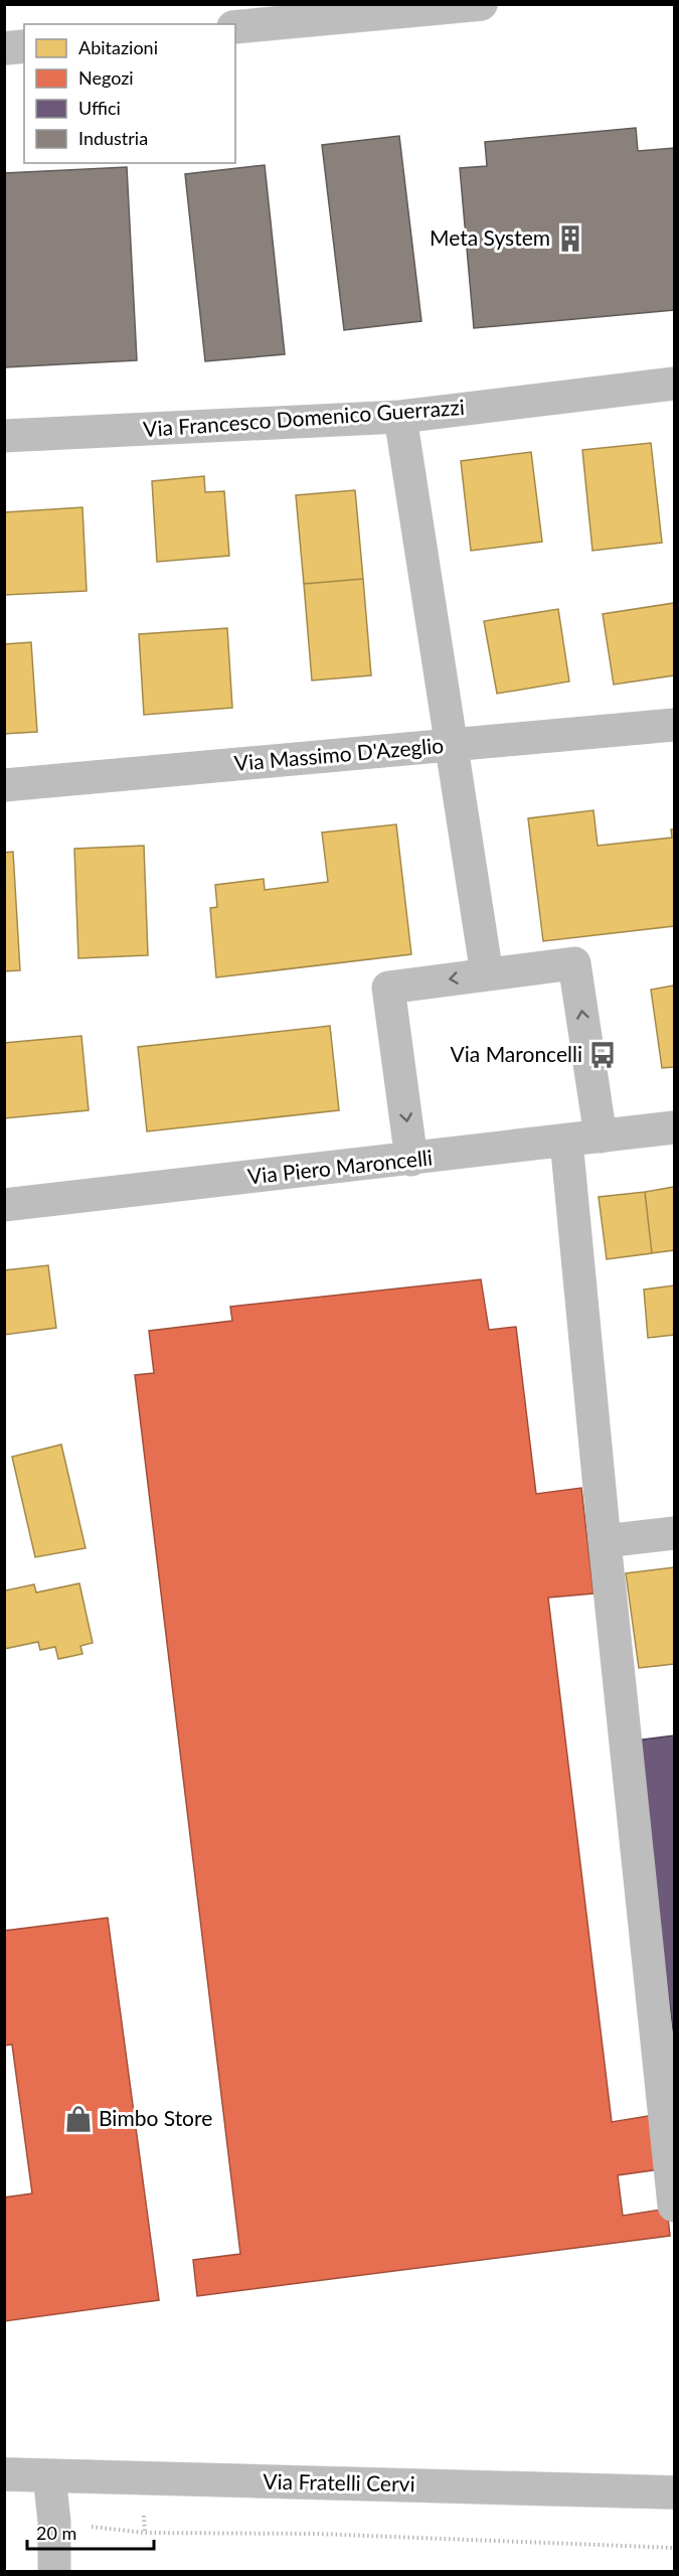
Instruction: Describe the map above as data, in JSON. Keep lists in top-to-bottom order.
{
  "streets": {
    "street": [
      "Via Francesco Domenico Guerrazzi",
      "Via Massimo D'Azeglio",
      "Via Piero Maroncelli",
      "Via Fratelli Cervi"
    ]
  },
  "places": {
    "building": ["Meta System"],
    "bus stop": ["Via Maroncelli"],
    "shop": ["Bimbo Store"]
  },
  "legend": [
    "Abitazioni",
    "Negozi",
    "Uffici",
    "Industria"
  ],
  "scale_bar": "20 m"
}
